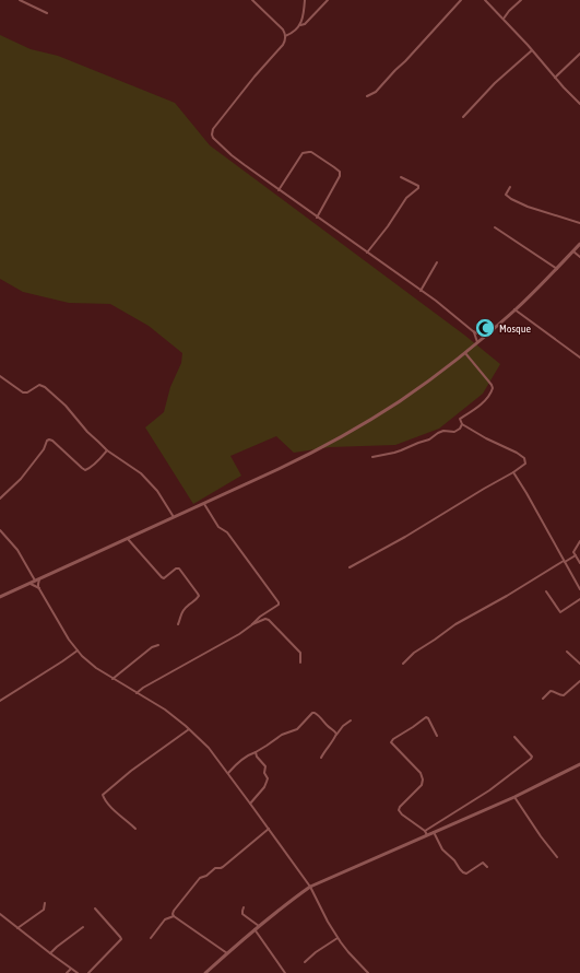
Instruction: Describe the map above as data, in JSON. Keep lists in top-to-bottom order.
{
  "places": {
    "mosque": ["Mosque"]
  }
}
